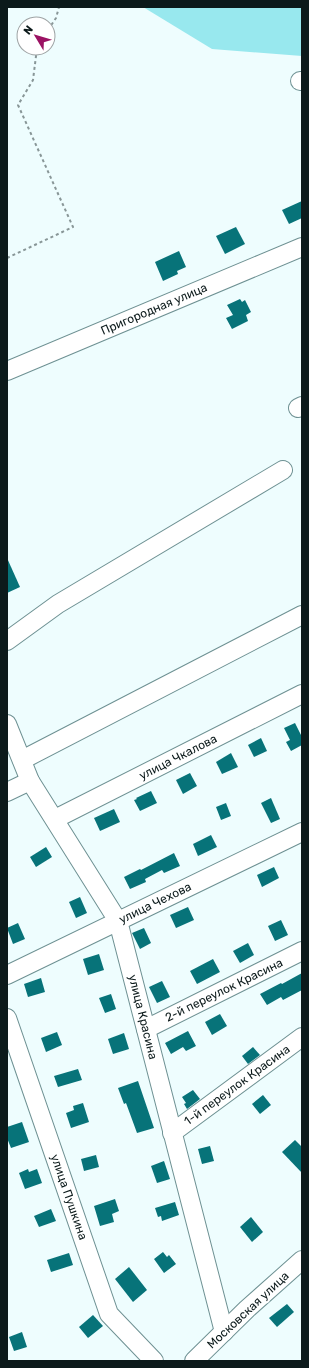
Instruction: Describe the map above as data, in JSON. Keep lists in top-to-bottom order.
{
  "streets": {
    "street": [
      "Пригородная улица",
      "улица Чкалова",
      "улица Чехова",
      "2-й переулок Красина",
      "улица Красина",
      "1-й переулок Красина",
      "улица Пушкина",
      "Московская улица"
    ]
  },
  "crossings": [
    ["улица Чкалова", "улица Красина"],
    ["улица Чехова", "улица Красина"],
    ["2-й переулок Красина", "улица Красина"],
    ["улица Красина", "1-й переулок Красина"],
    ["улица Красина", "Московская улица"]
  ],
  "north": "top left"
}
